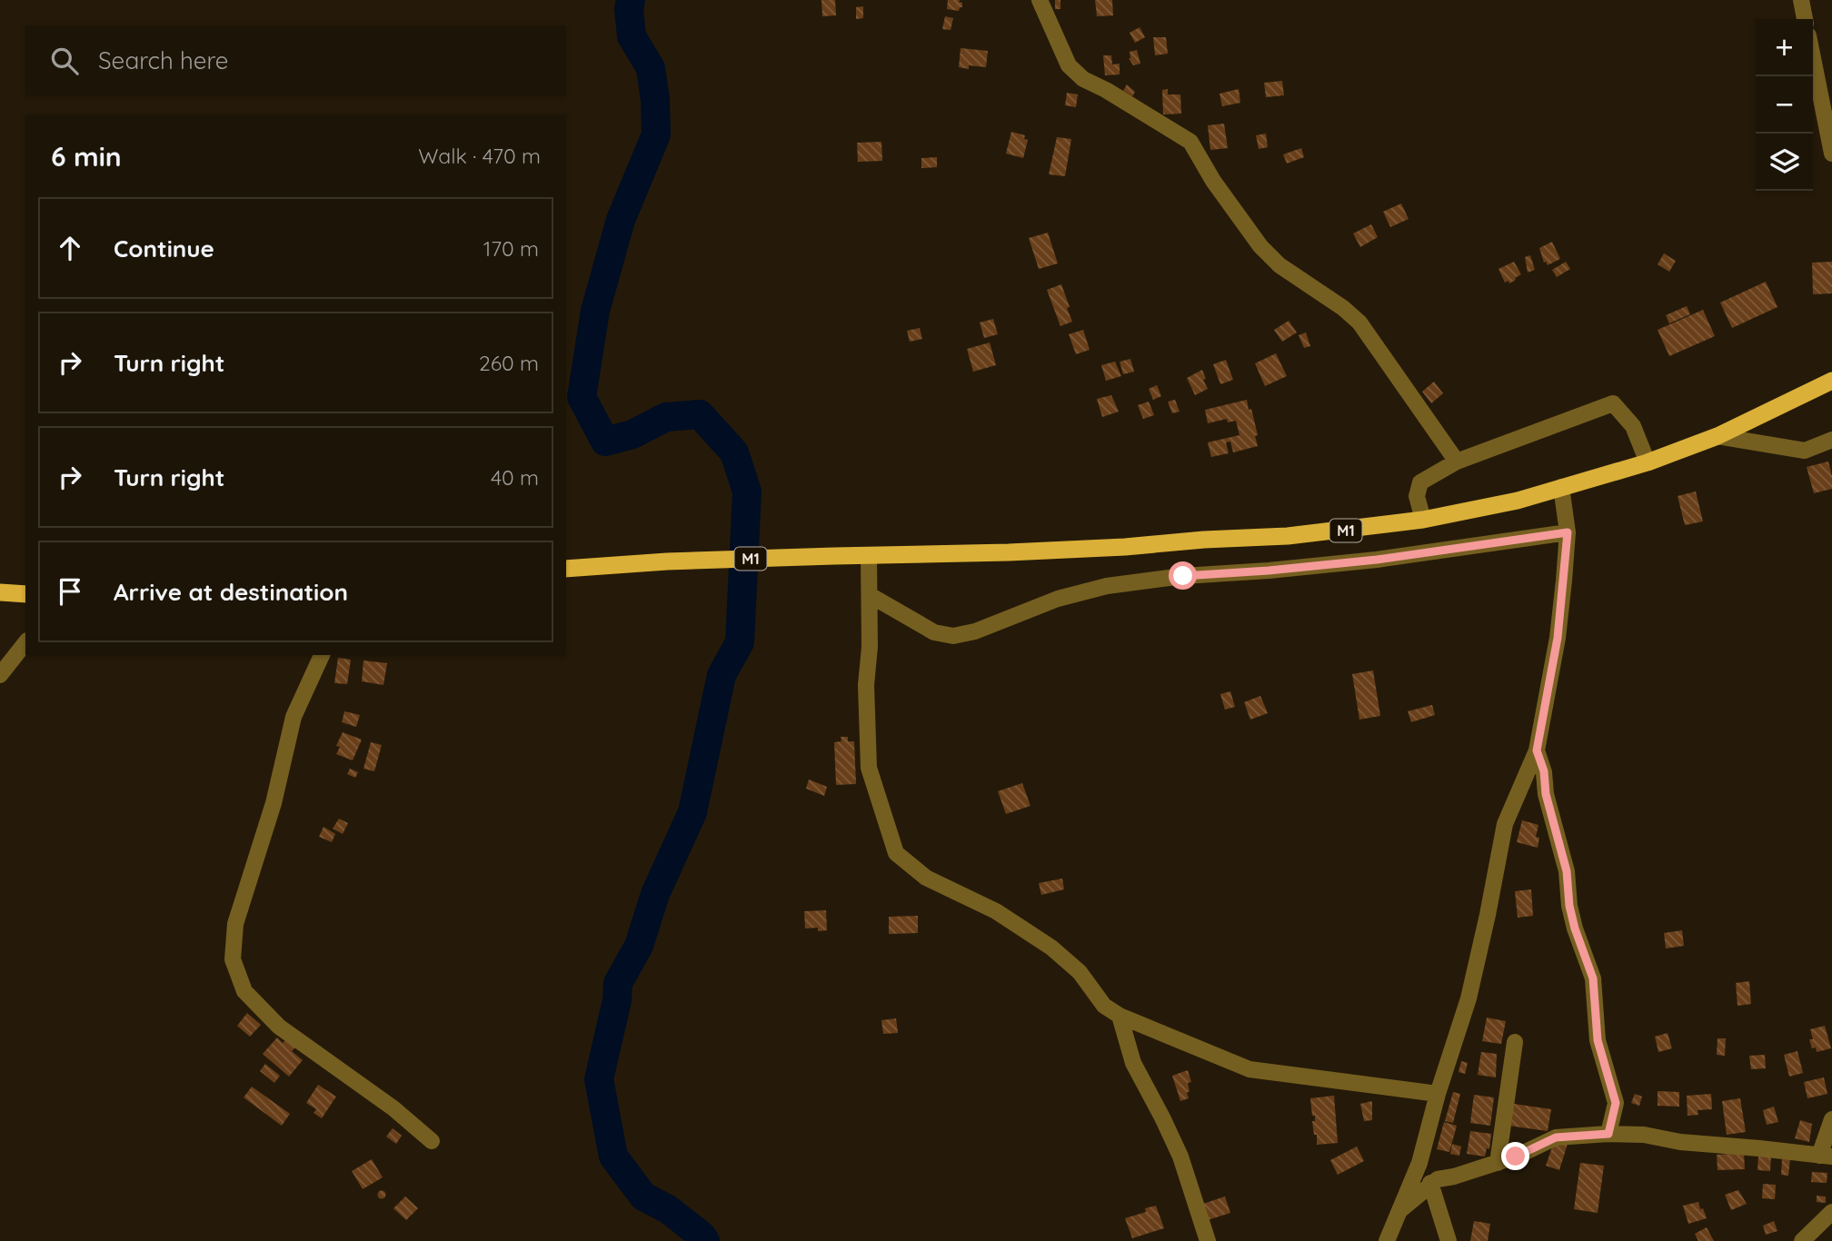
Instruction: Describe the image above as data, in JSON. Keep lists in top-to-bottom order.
{
  "streets": {
    "highway": ["M1"]
  },
  "page": {
    "map_buttons": ["+", "−"],
    "search": "Search here",
    "heading": ["6 min", "Walk · 470 m"],
    "list": [
      ["Continue", "170 m"],
      ["Turn right", "260 m"],
      ["Turn right", "40 m"],
      "Arrive at destination"
    ]
  }
}
